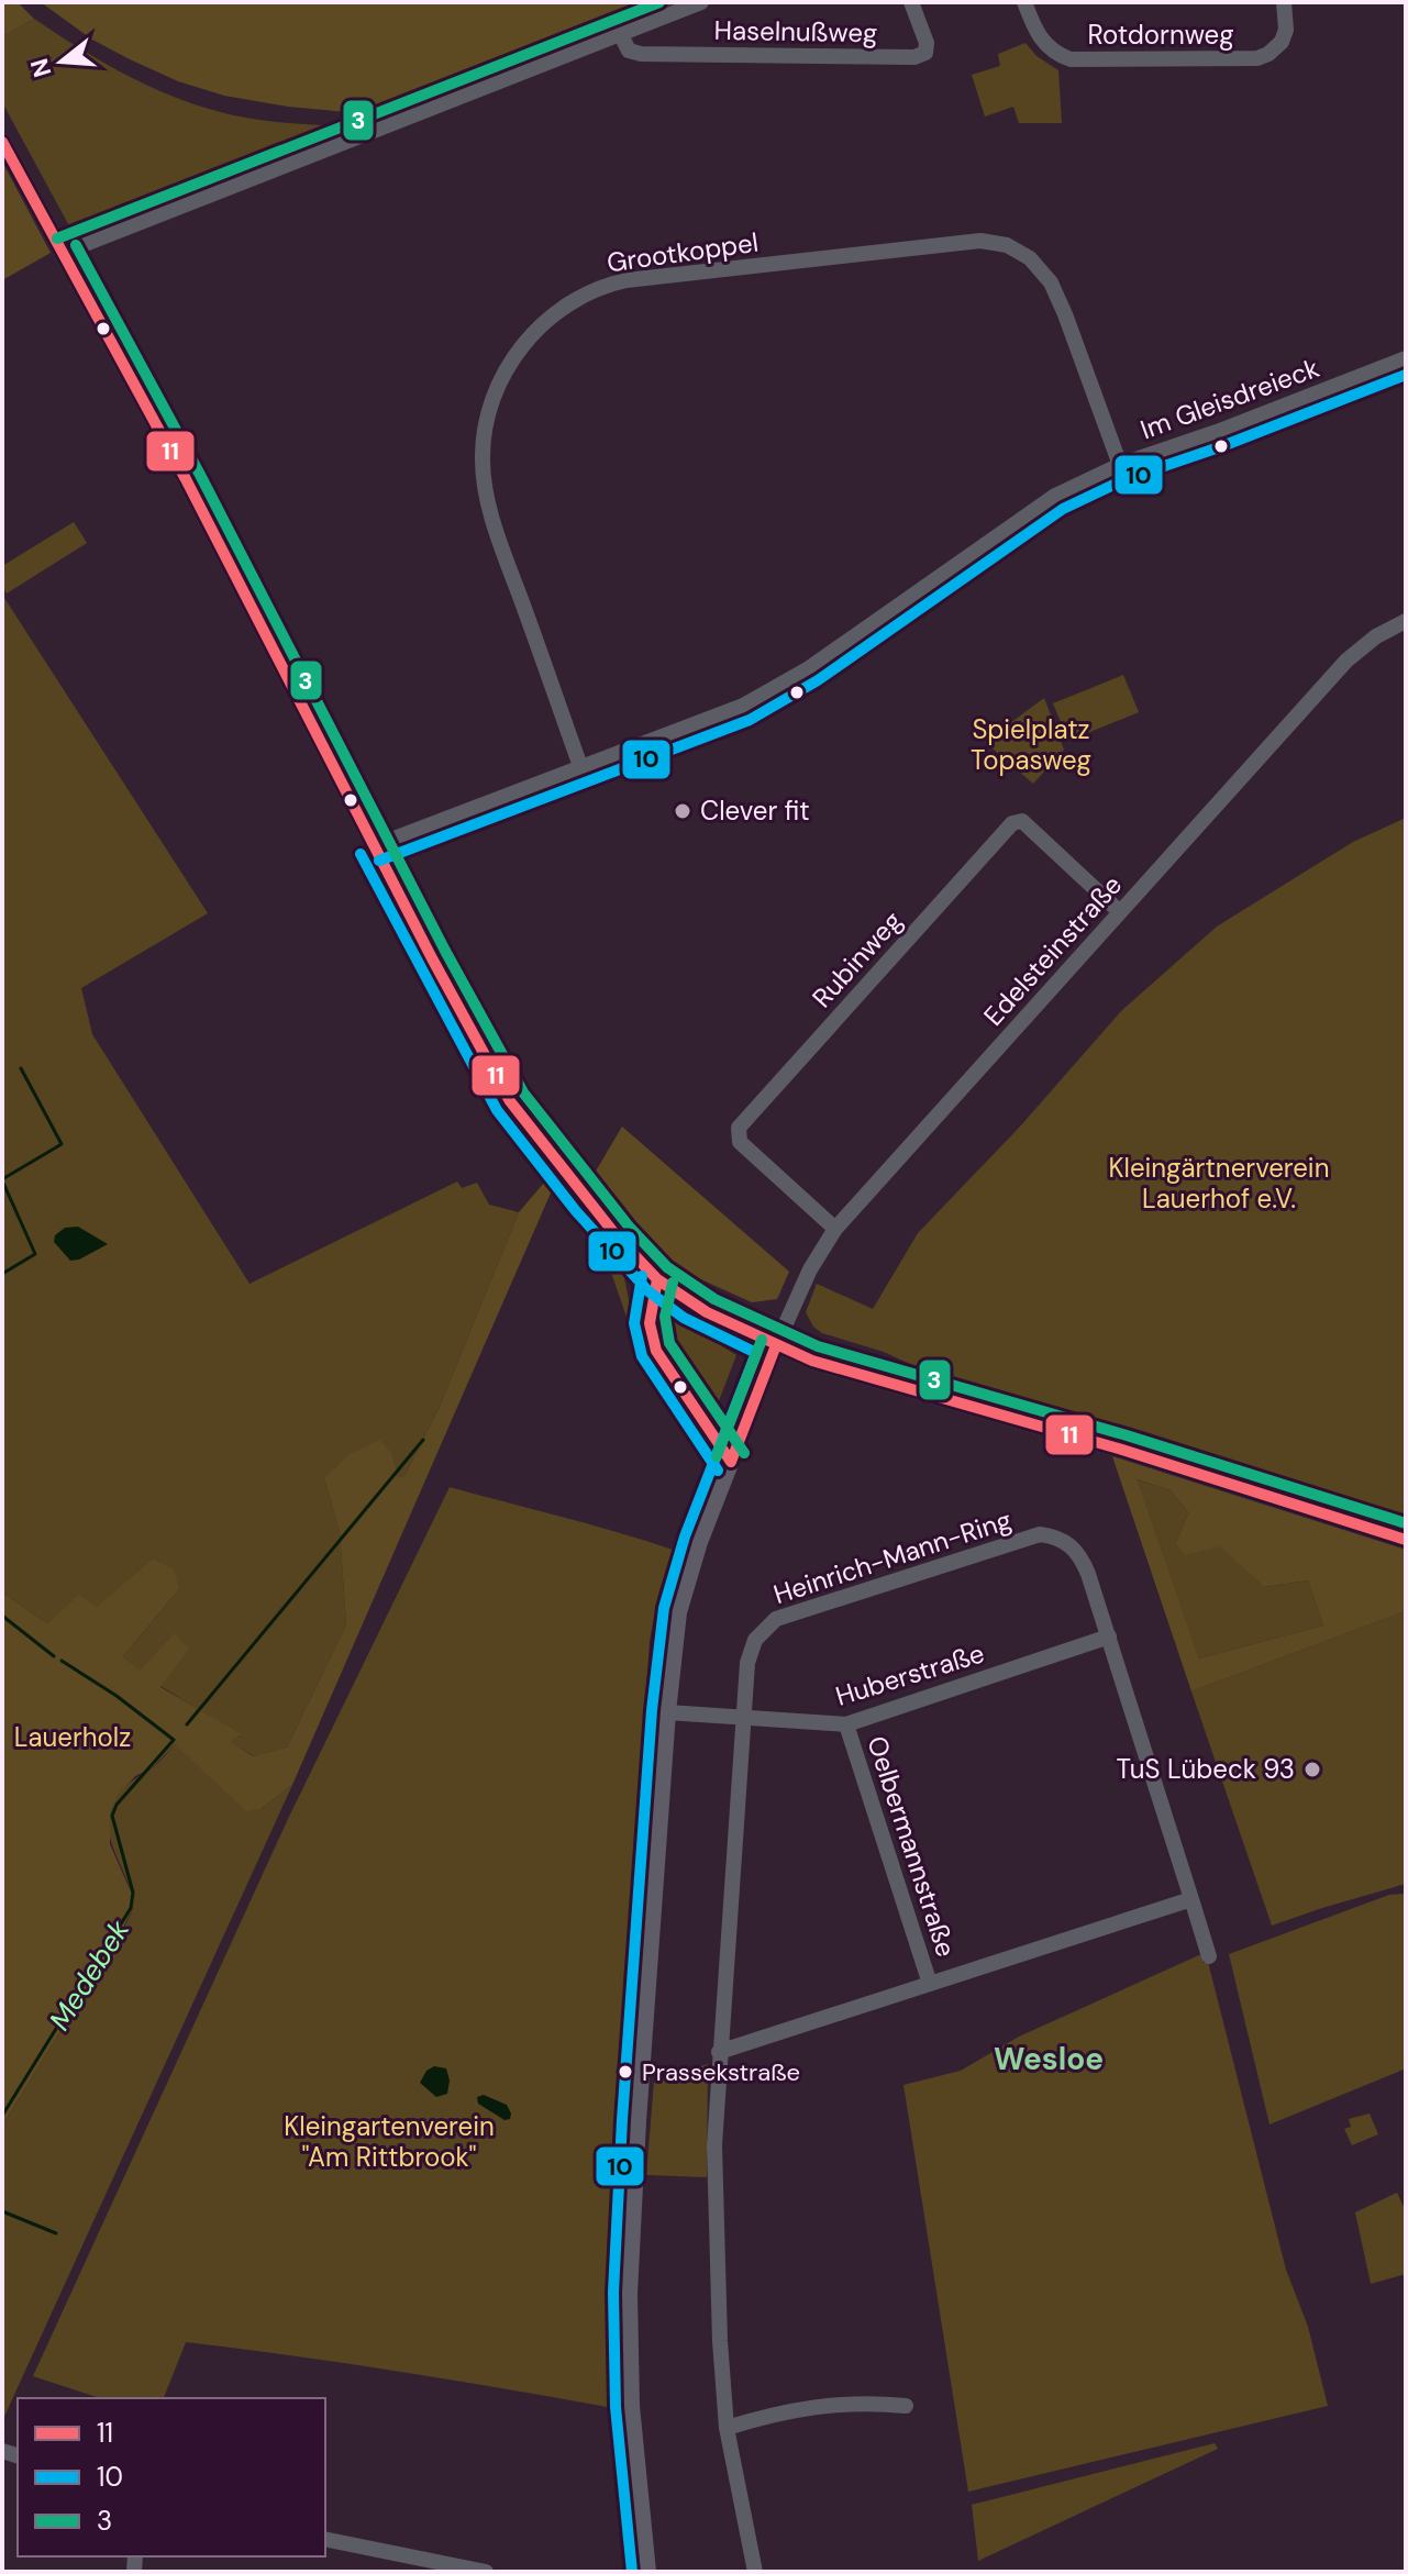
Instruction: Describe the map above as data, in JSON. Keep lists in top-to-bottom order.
{
  "streets": {
    "street": [
      "Haselnußweg",
      "Rotdornweg",
      "Grootkoppel",
      "Im Gleisdreieck",
      "Edelsteinstraße",
      "Rubinweg",
      "Heinrich-Mann-Ring",
      "Huberstraße",
      "Oelbermannstraße"
    ]
  },
  "crossings": [
    ["Grootkoppel", "Im Gleisdreieck"],
    ["Edelsteinstraße", "Rubinweg"],
    ["Heinrich-Mann-Ring", "Huberstraße"],
    ["Huberstraße", "Oelbermannstraße"]
  ],
  "districts": ["Wesloe"],
  "water": ["Medebek"],
  "parks": [
    "Spielplatz Topasweg",
    "Kleingärtnerverein Lauerhof e.V.",
    "Lauerholz",
    "Kleingartenverein \"Am Rittbrook\""
  ],
  "places": ["Clever fit", "TuS Lübeck 93", "Prassekstraße"],
  "lines": ["transit line 3", "transit line 11", "transit line 10"],
  "legend": ["11", "10", "3"],
  "north": "left"
}
